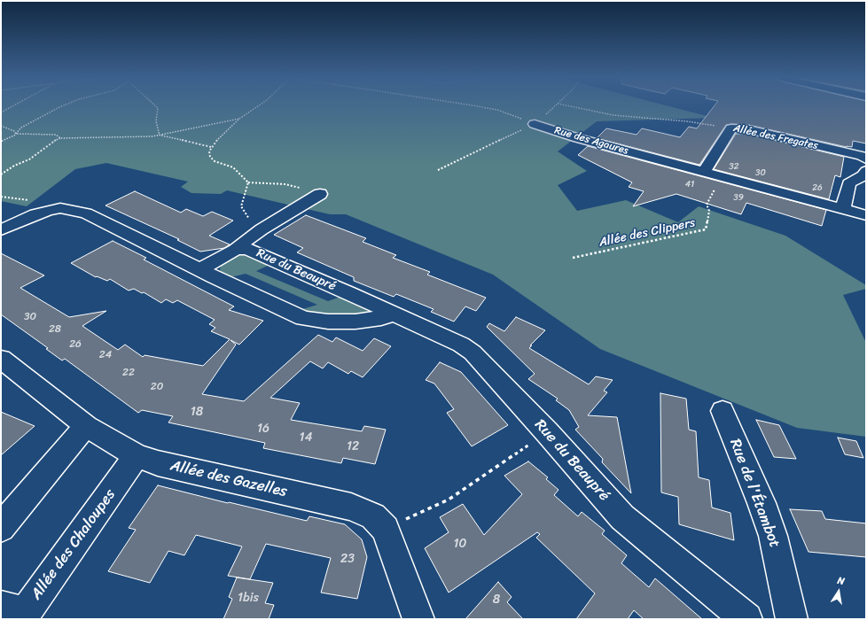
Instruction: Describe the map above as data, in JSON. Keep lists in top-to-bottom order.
{
  "streets": {
    "street": [
      "Allée des Fregates",
      "Rue des Agaures",
      "Rue du Beaupré",
      "Allée des Gazelles",
      "Rue de l'Étambot",
      "Allée des Chaloupes"
    ],
    "path": ["Allée des Clippers"]
  },
  "crossings": [
    ["Rue des Agaures", "Allée des Clippers"],
    ["Allée des Gazelles", "Allée des Chaloupes"]
  ],
  "house_numbers": [
    "32",
    "30",
    "41",
    "26",
    "39",
    "30",
    "28",
    "26",
    "24",
    "22",
    "20",
    "18",
    "16",
    "14",
    "12",
    "10",
    "23",
    "1bis",
    "8"
  ],
  "north": "top"
}
